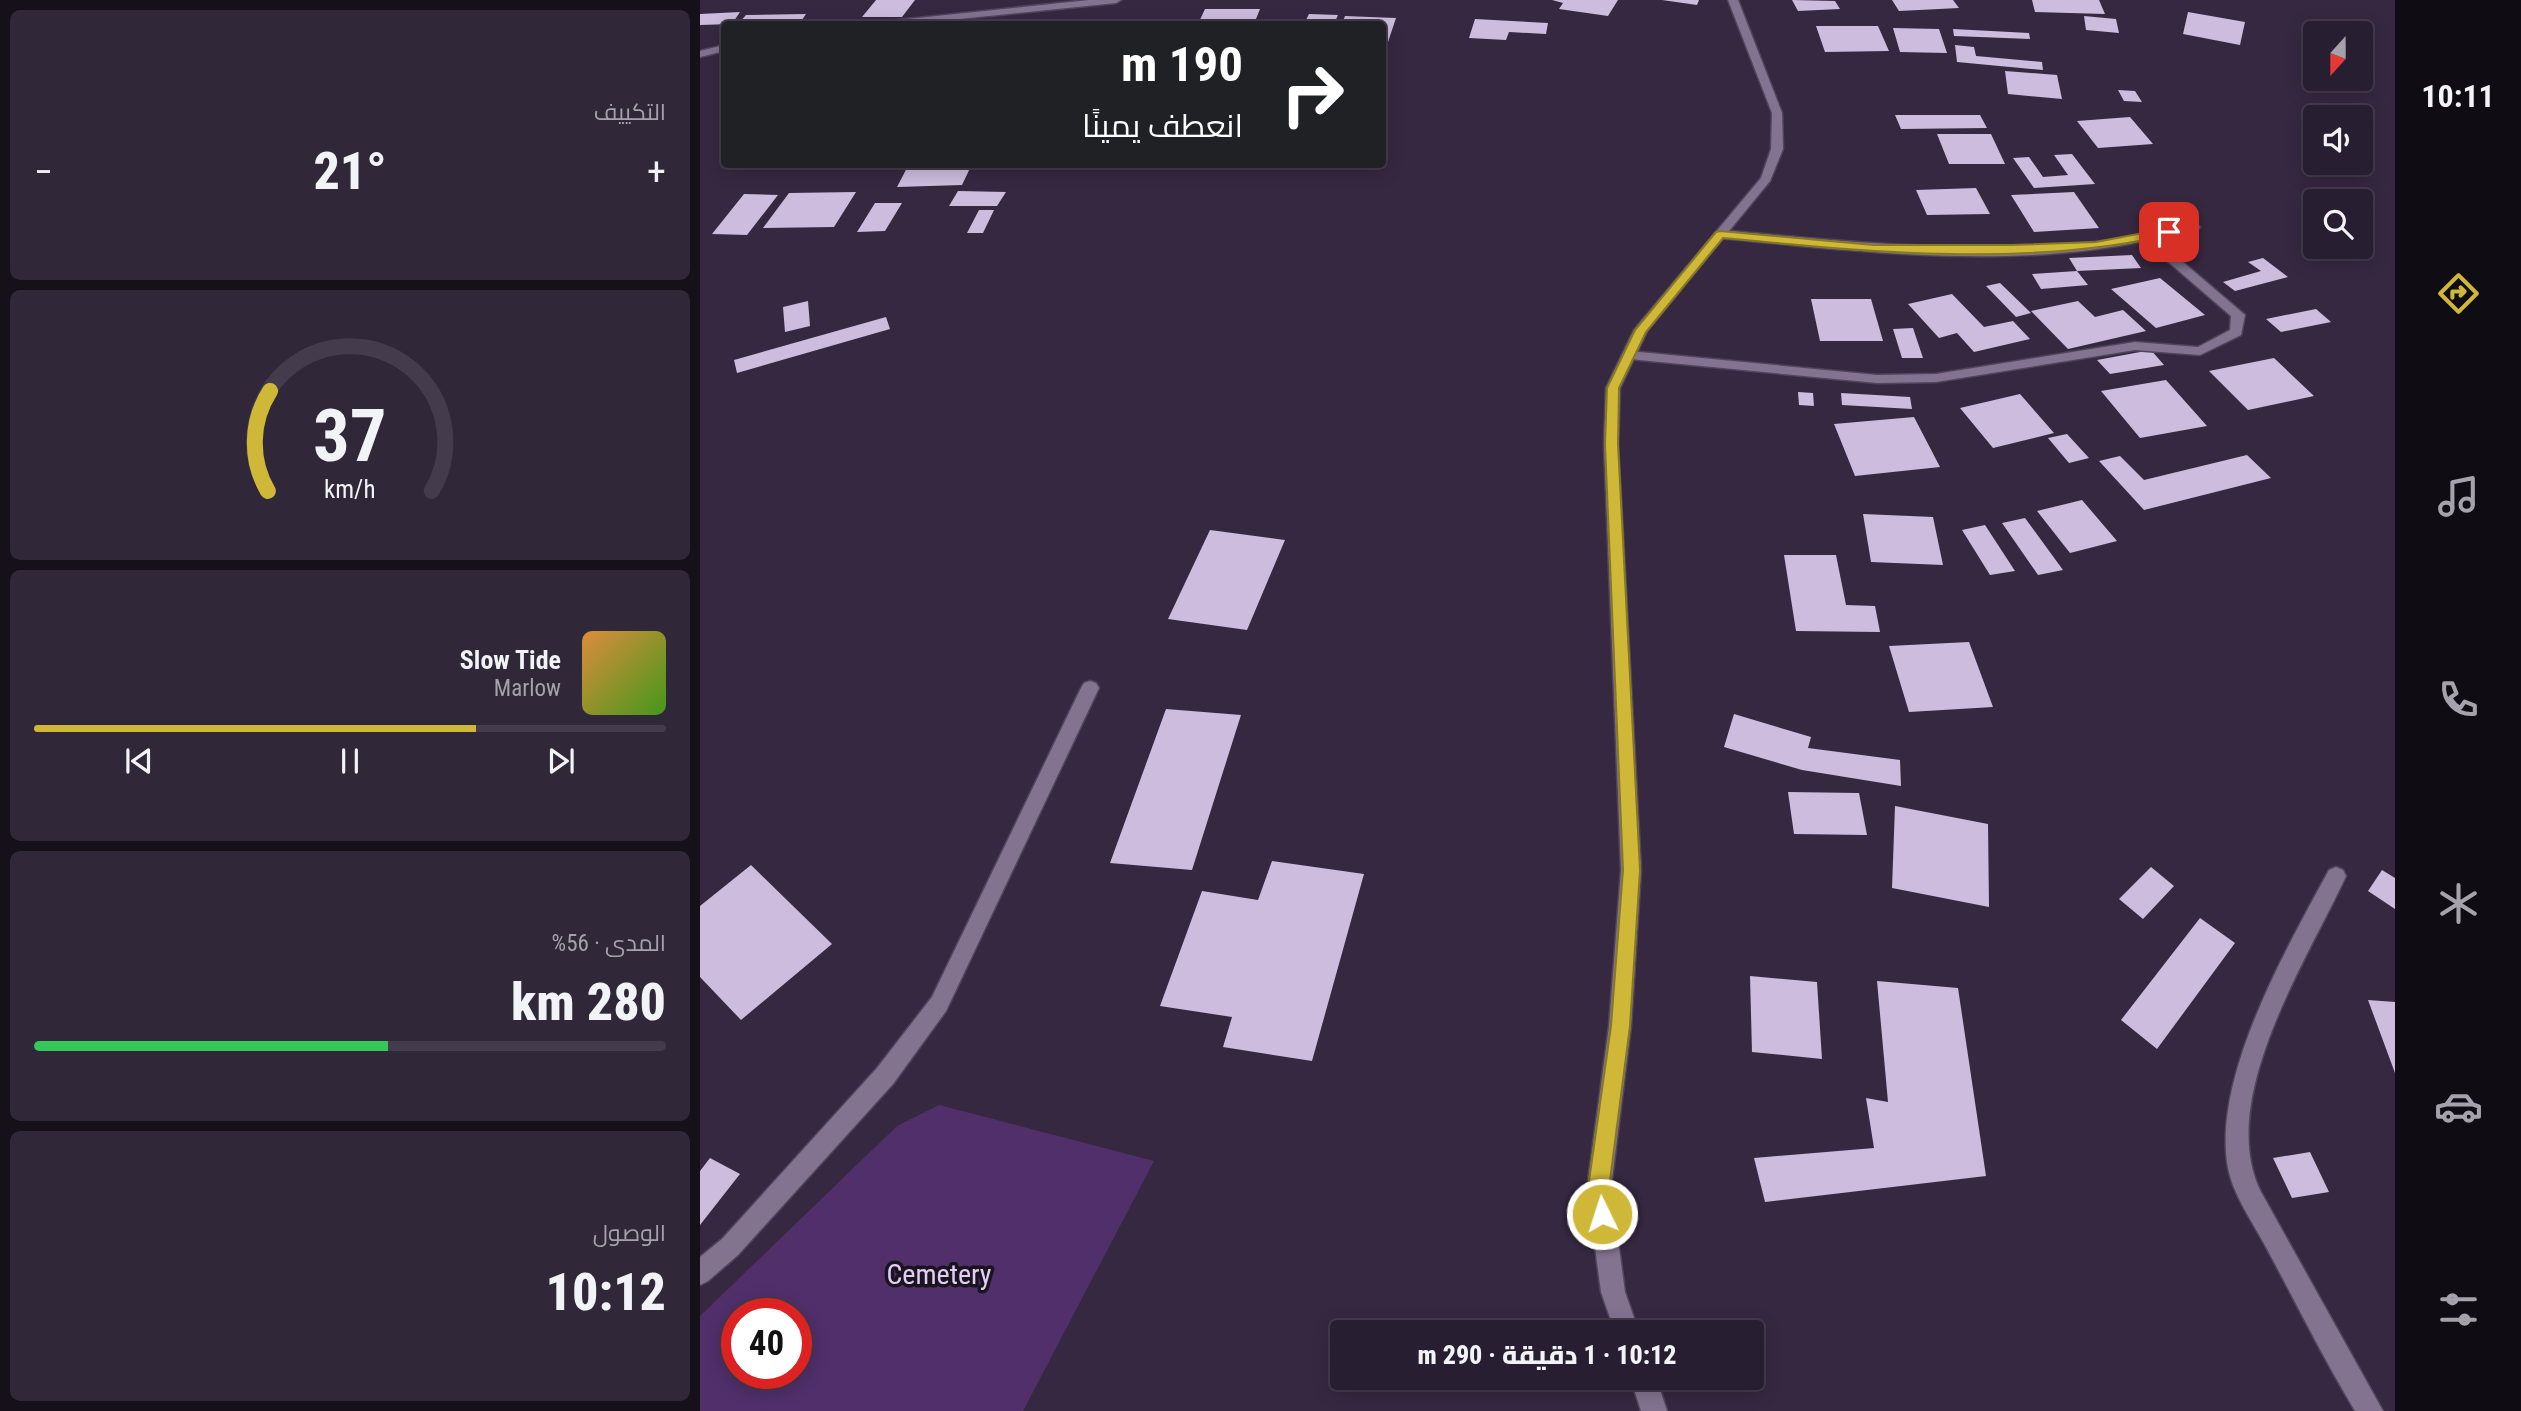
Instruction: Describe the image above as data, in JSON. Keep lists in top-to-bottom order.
{
  "parks": ["Cemetery"],
  "north": "bottom",
  "page": {
    "tabs": "10:11",
    "tile": [
      "التكييف",
      ["المدى · 56%", "280 km"],
      ["الوصول", "10:12"]
    ],
    "turn": ["190 m", "انعطف يمينًا"],
    "heat": ["−", "21°", "+"],
    "song": ["Slow Tide", "Marlow"],
    "limit": "40",
    "trip": "10:12 · 1 دقيقة · 290 m",
    "gauge": ["37", "km/h"]
  }
}
